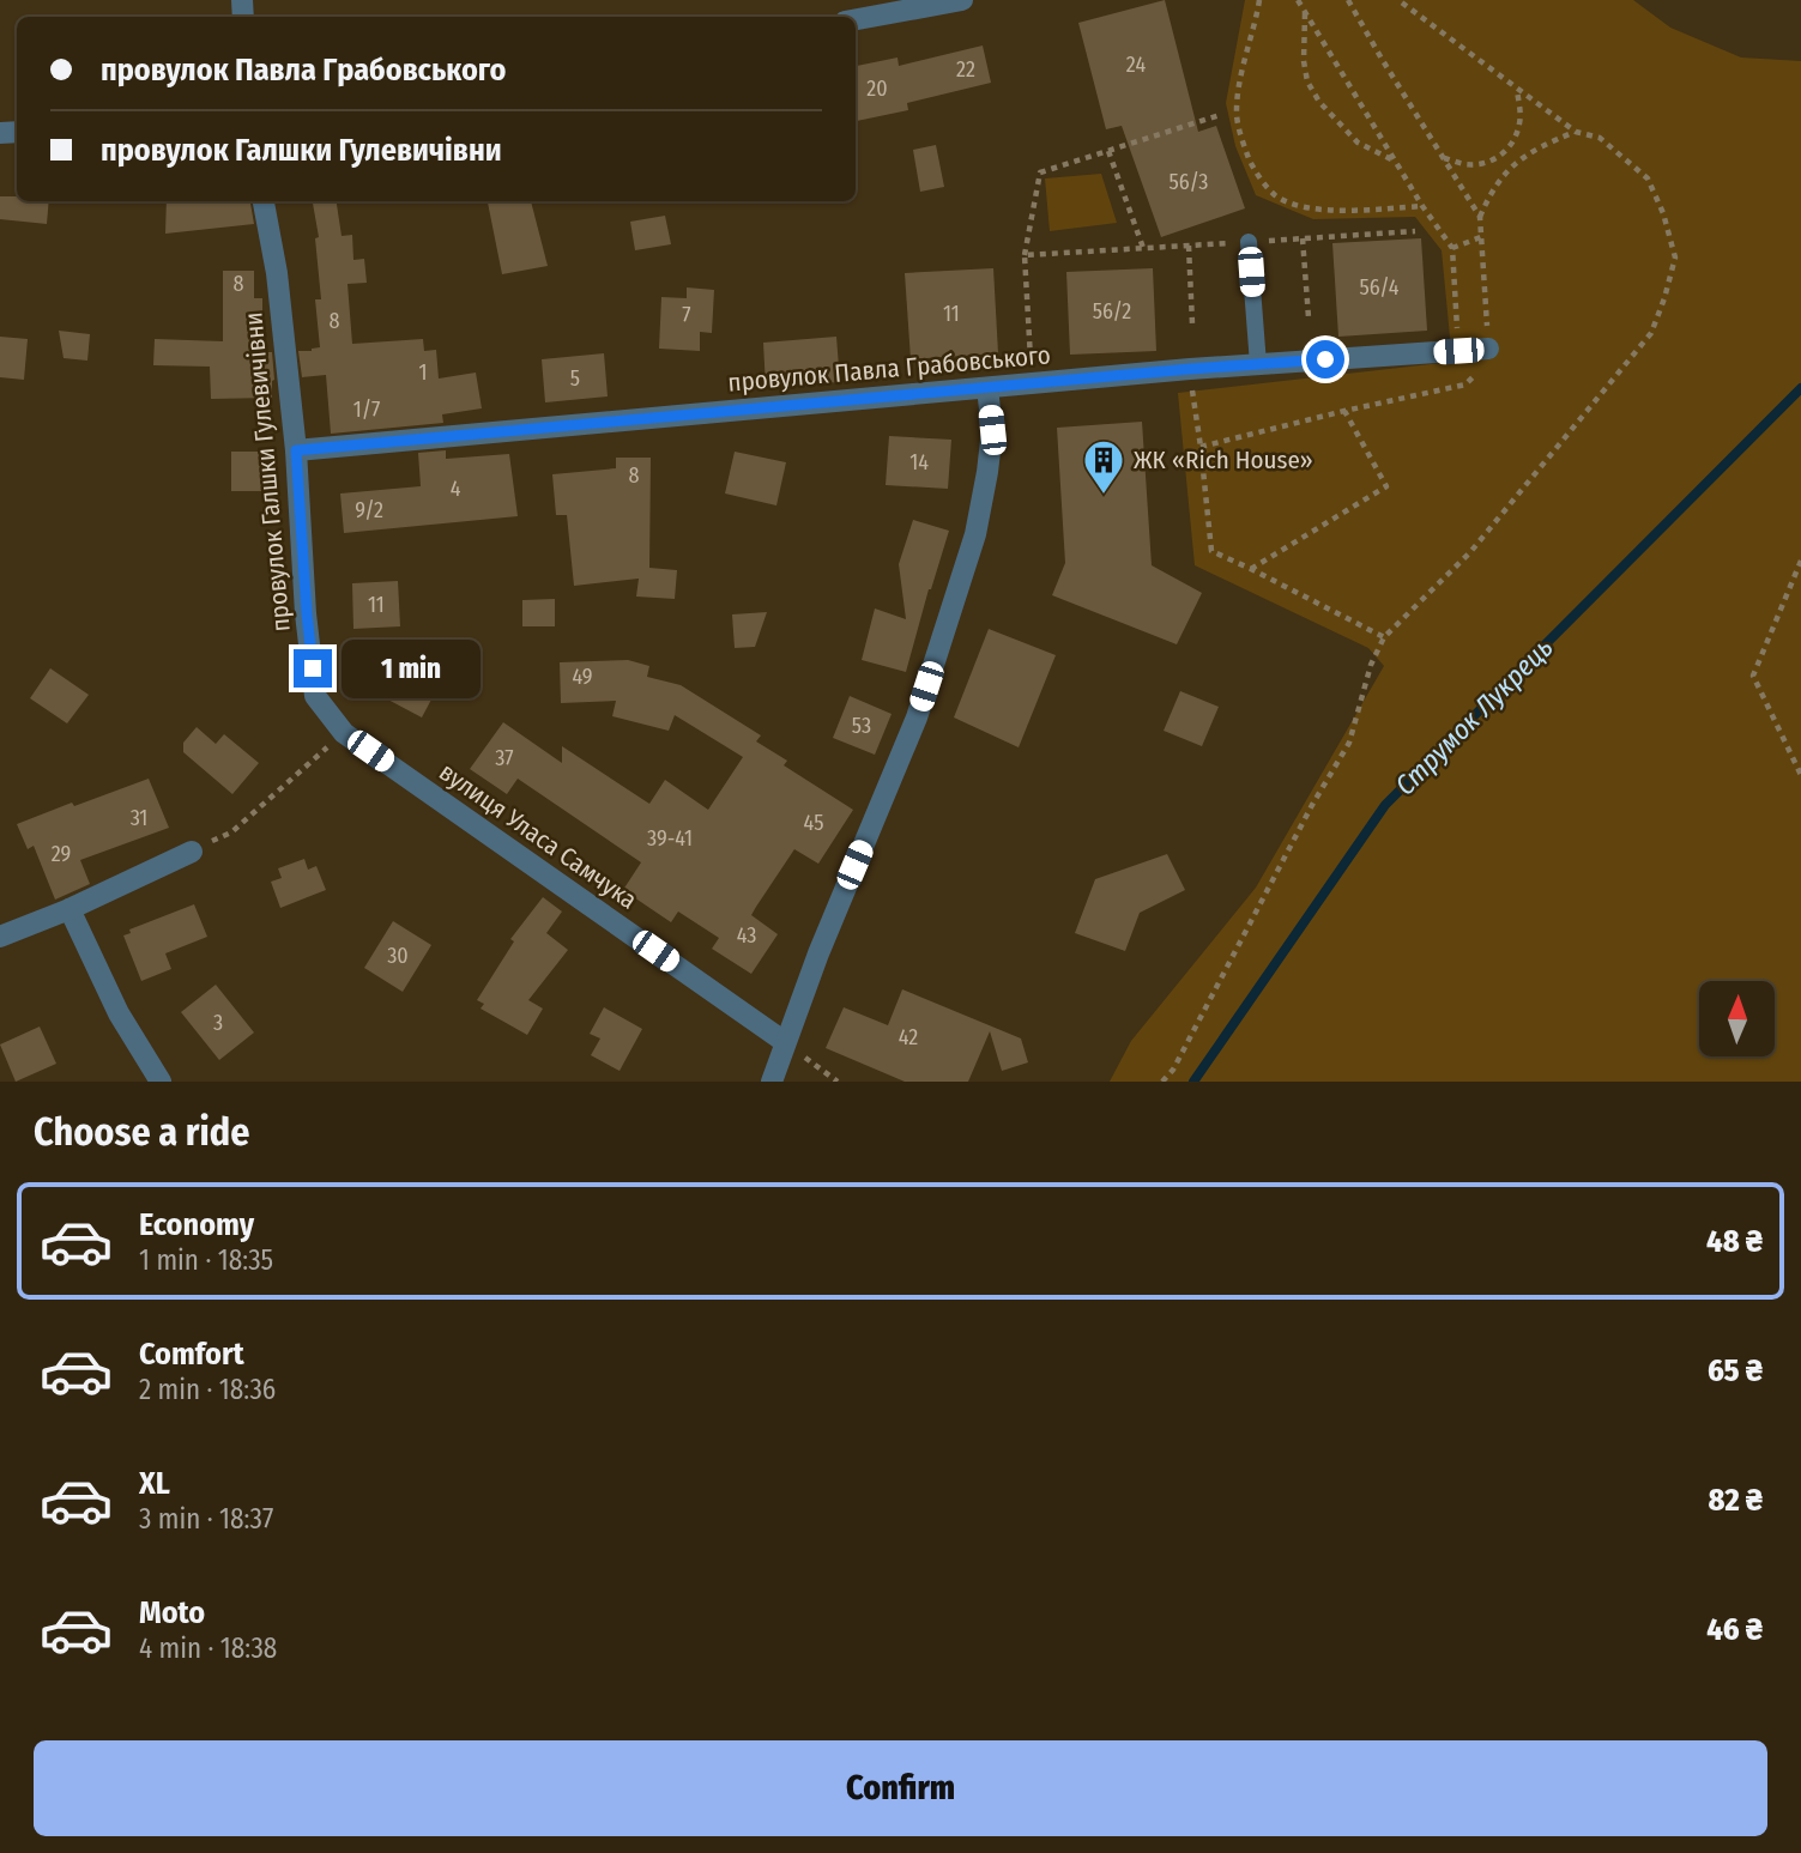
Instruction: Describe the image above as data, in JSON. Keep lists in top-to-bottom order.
{
  "streets": {
    "street": ["провулок Павла Грабовського", "провулок Галшки Гулевичівни", "вулиця Уласа Самчука"]
  },
  "crossings": [
    ["провулок Павла Грабовського", "провулок Галшки Гулевичівни"],
    ["провулок Галшки Гулевичівни", "вулиця Уласа Самчука"]
  ],
  "water": ["Струмок Лукрець"],
  "places": {
    "building": ["ЖК «Rich House»"]
  },
  "house_numbers": [
    "24",
    "22",
    "20",
    "56/3",
    "8",
    "56/4",
    "56/2",
    "11",
    "7",
    "8",
    "1",
    "5",
    "1/7",
    "14",
    "8",
    "4",
    "9/2",
    "11",
    "49",
    "53",
    "37",
    "31",
    "45",
    "39-41",
    "29",
    "43",
    "30",
    "3",
    "42"
  ],
  "north": "top",
  "page": {
    "banner": ["провулок Павла Грабовського", "провулок Галшки Гулевичівни"],
    "bubble": "1 min",
    "heading": "Choose a ride",
    "list": [
      {
        "name": "Economy",
        "note": "1 min · 18:35",
        "value": "48 ₴"
      },
      {
        "name": "Comfort",
        "note": "2 min · 18:36",
        "value": "65 ₴"
      },
      {
        "name": "XL",
        "note": "3 min · 18:37",
        "value": "82 ₴"
      },
      {
        "name": "Moto",
        "note": "4 min · 18:38",
        "value": "46 ₴"
      }
    ],
    "buttons": "Confirm"
  }
}
